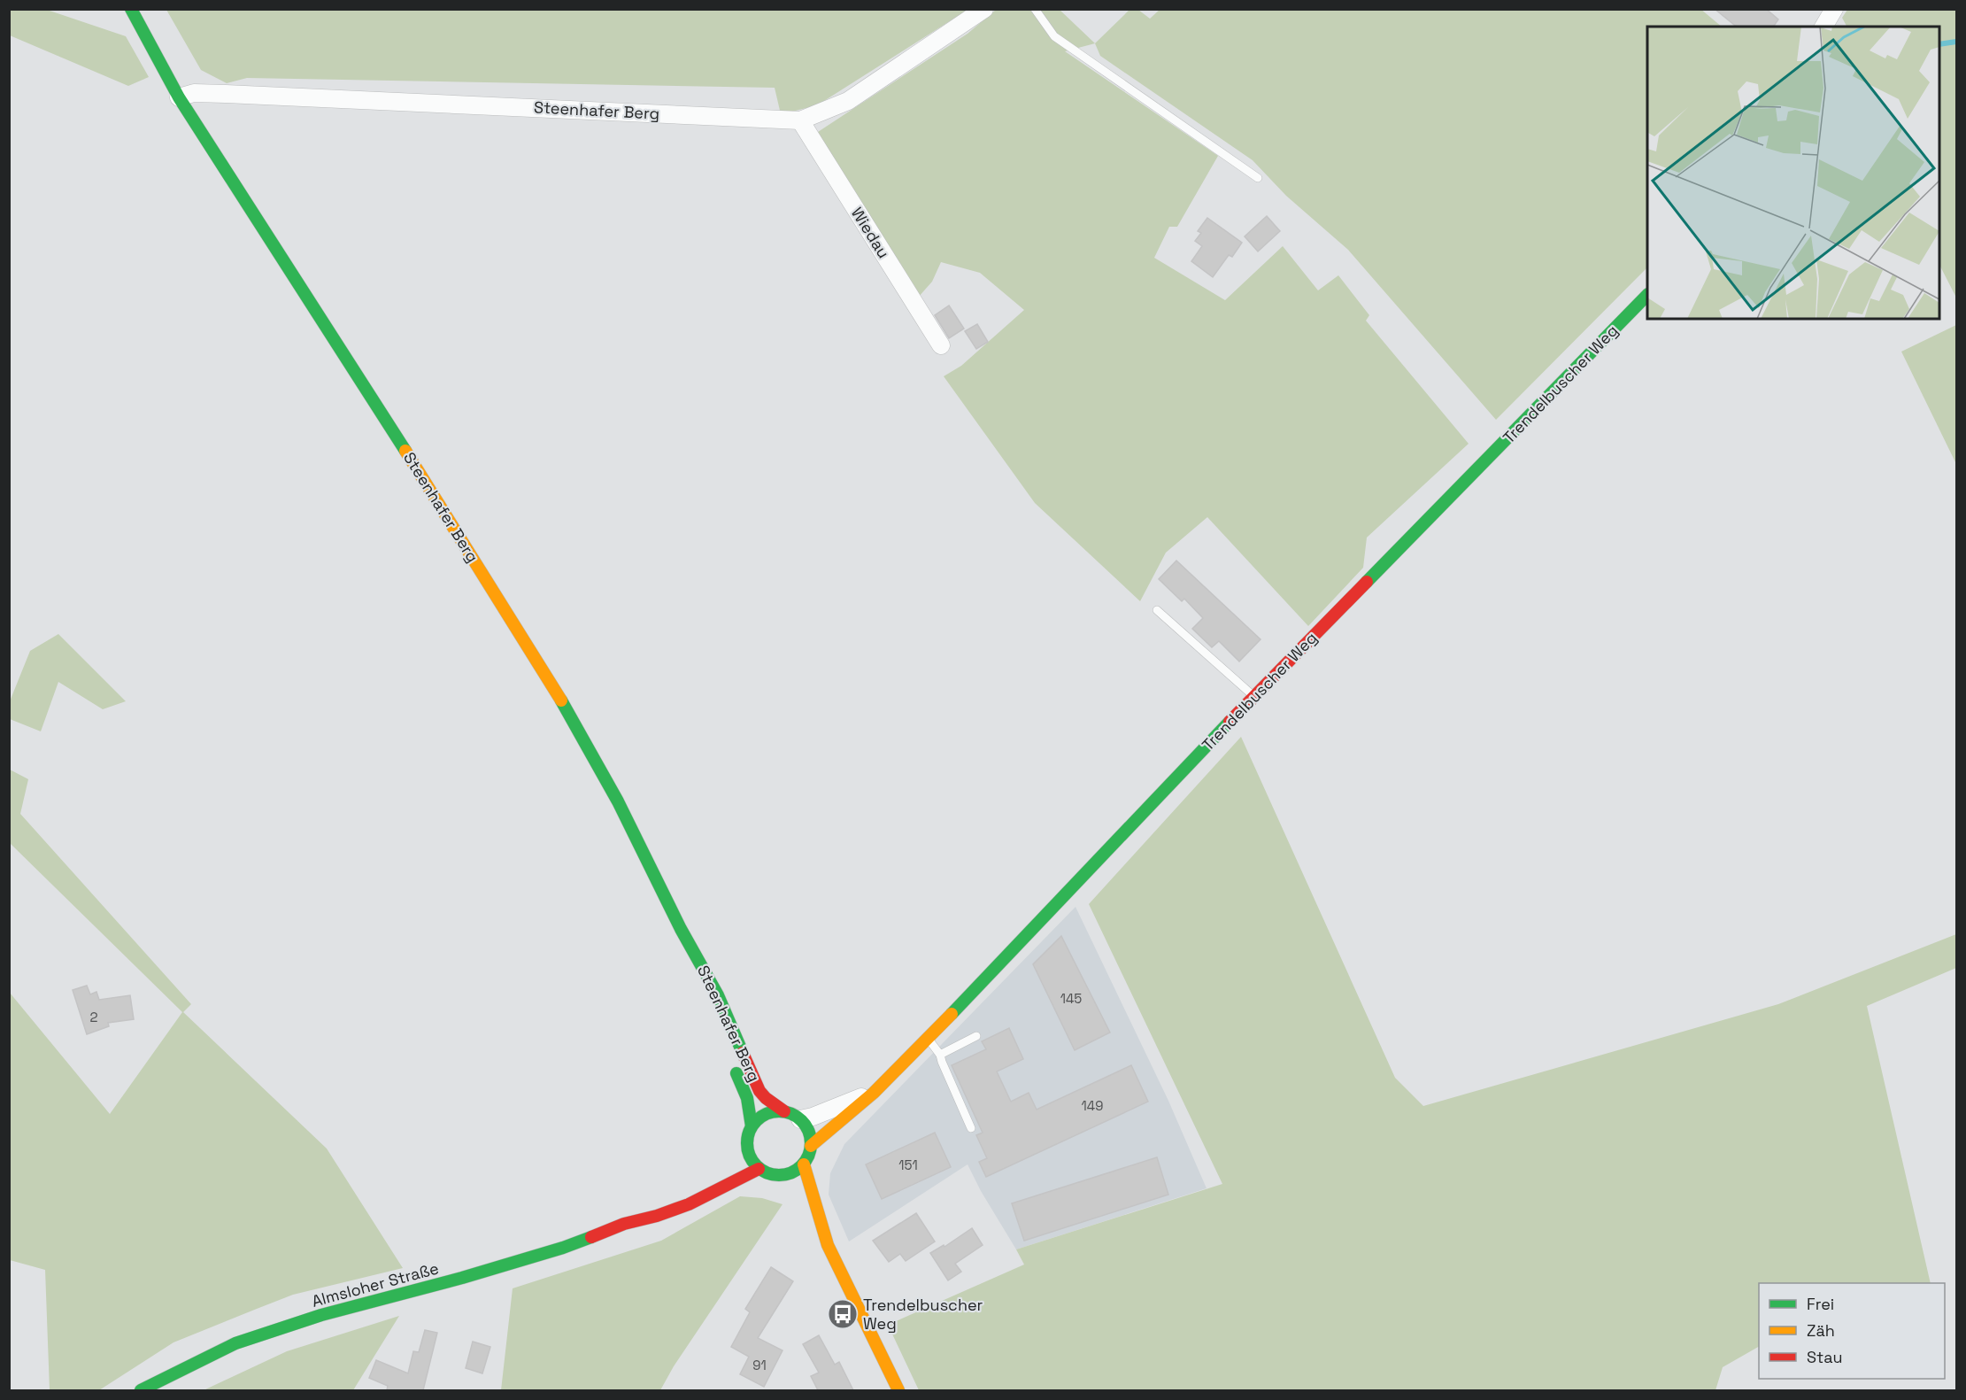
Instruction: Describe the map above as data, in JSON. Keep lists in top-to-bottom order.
{
  "streets": {
    "street": [
      "Steenhafer Berg",
      "Wiedau",
      "Trendelbuscher Weg",
      "Almsloher Straße"
    ]
  },
  "crossings": [
    ["Steenhafer Berg", "Wiedau"],
    ["Steenhafer Berg", "Trendelbuscher Weg"],
    ["Steenhafer Berg", "Almsloher Straße"],
    ["Trendelbuscher Weg", "Almsloher Straße"]
  ],
  "places": {
    "bus stop": ["Trendelbuscher Weg"]
  },
  "house_numbers": [
    "145",
    "2",
    "149",
    "151",
    "91"
  ],
  "legend": ["Frei", "Zäh", "Stau"]
}
